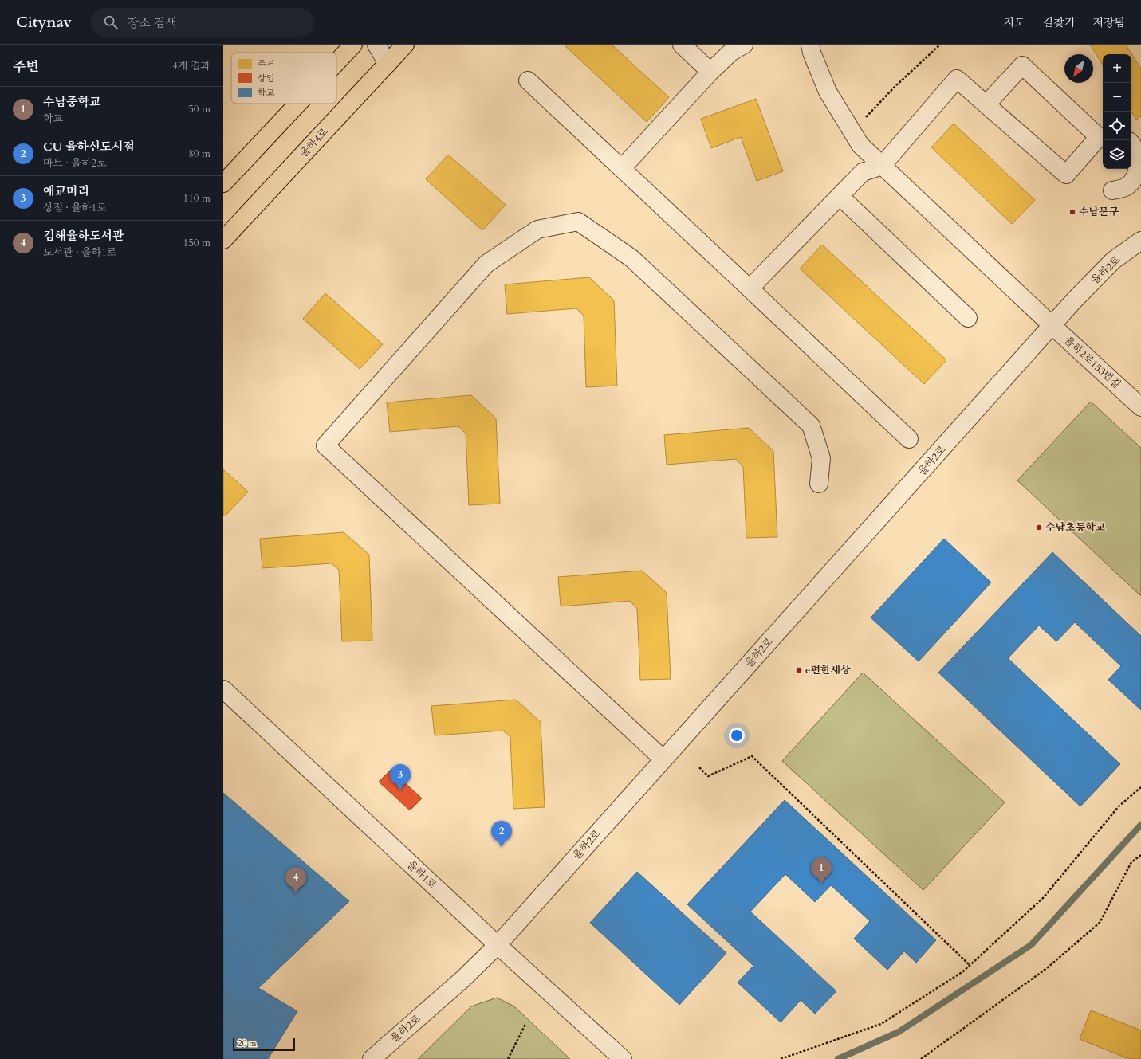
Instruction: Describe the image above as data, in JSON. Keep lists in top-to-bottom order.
{
  "streets": {
    "main road": ["율하4로"],
    "street": ["율하2로", "율하2로153번길", "율하1로"]
  },
  "crossings": [
    ["율하2로", "율하2로153번길"],
    ["율하2로", "율하1로"]
  ],
  "places": {
    "other": ["수남문구", "수남초등학교"],
    "transit": ["e편한세상"]
  },
  "legend": ["주거", "상업", "학교"],
  "scale_bar": "20 m",
  "north": "bottom left",
  "page": {
    "header": "Citynav",
    "search": "장소 검색",
    "nav": ["지도", "길찾기", "저장됨"],
    "heading": ["주변", "4개 결과"],
    "map_buttons": ["+", "−"],
    "list": [
      {
        "mark": "1",
        "name": "수남중학교",
        "note": "학교",
        "value": "50 m"
      },
      {
        "mark": "2",
        "name": "CU 율하신도시점",
        "note": "마트 · 율하2로",
        "value": "80 m"
      },
      {
        "mark": "3",
        "name": "애교머리",
        "note": "상점 · 율하1로",
        "value": "110 m"
      },
      {
        "mark": "4",
        "name": "김해율하도서관",
        "note": "도서관 · 율하1로",
        "value": "150 m"
      }
    ],
    "pins": [
      "3",
      "2",
      "1",
      "4"
    ],
    "scale": "20 m"
  }
}
